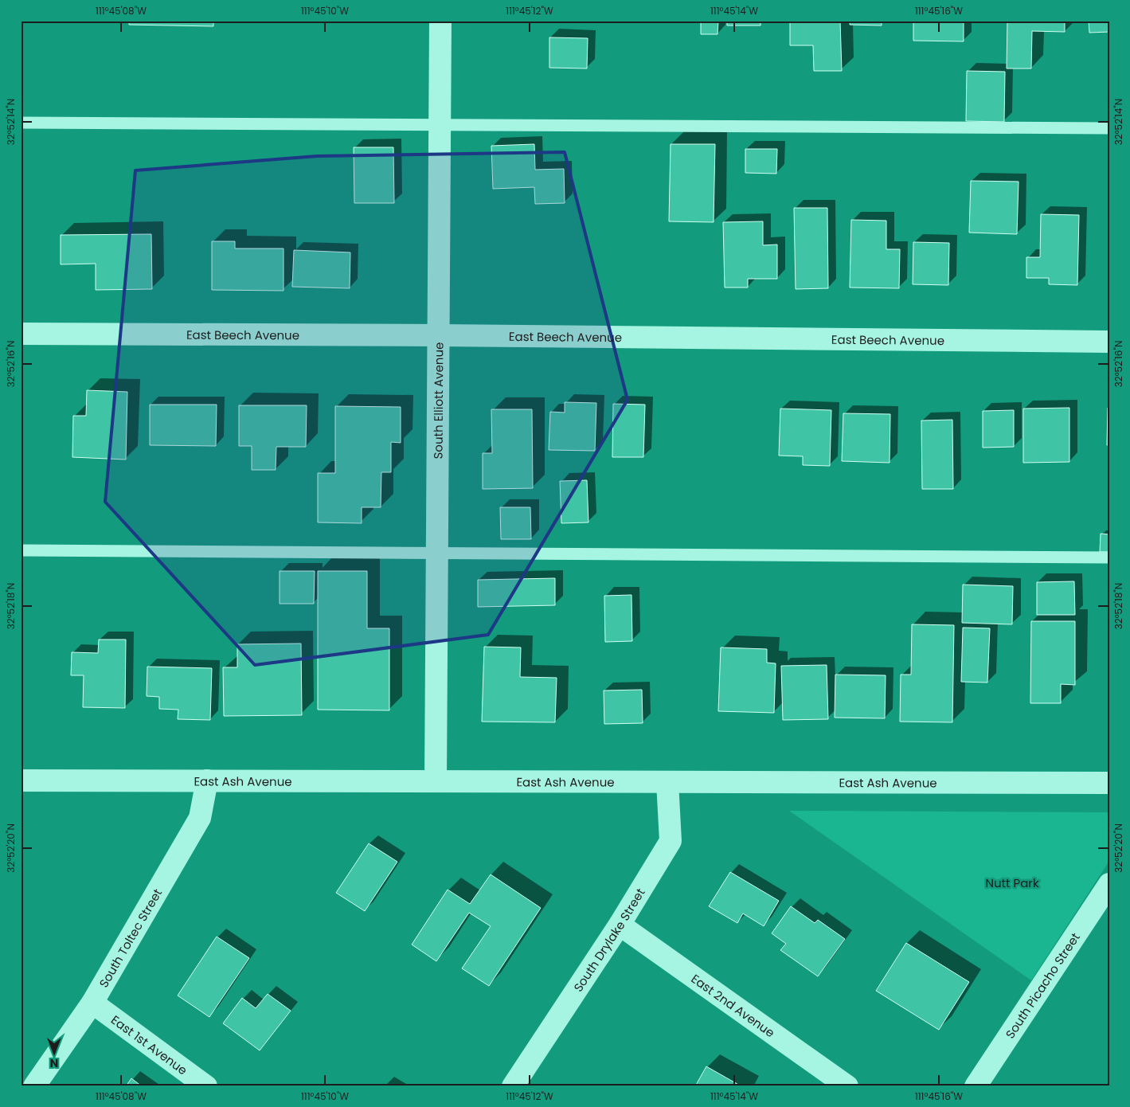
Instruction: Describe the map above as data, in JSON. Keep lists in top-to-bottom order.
{
  "streets": {
    "street": [
      "East Beech Avenue",
      "South Elliott Avenue",
      "East Ash Avenue",
      "South Toltec Street",
      "South Drylake Street",
      "South Picacho Street",
      "East 2nd Avenue",
      "East 1st Avenue"
    ]
  },
  "crossings": [
    ["East Beech Avenue", "South Elliott Avenue"],
    ["South Elliott Avenue", "East Ash Avenue"],
    ["East Ash Avenue", "South Toltec Street"],
    ["East Ash Avenue", "South Drylake Street"],
    ["South Toltec Street", "East 1st Avenue"],
    ["South Drylake Street", "East 2nd Avenue"]
  ],
  "parks": ["Nutt Park"],
  "north": "bottom",
  "coordinates": [
    "111°45'08\"W",
    "111°45'10\"W",
    "111°45'12\"W",
    "111°45'14\"W",
    "111°45'16\"W",
    "32°52'14\"N",
    "32°52'16\"N",
    "32°52'18\"N",
    "32°52'20\"N"
  ]
}
